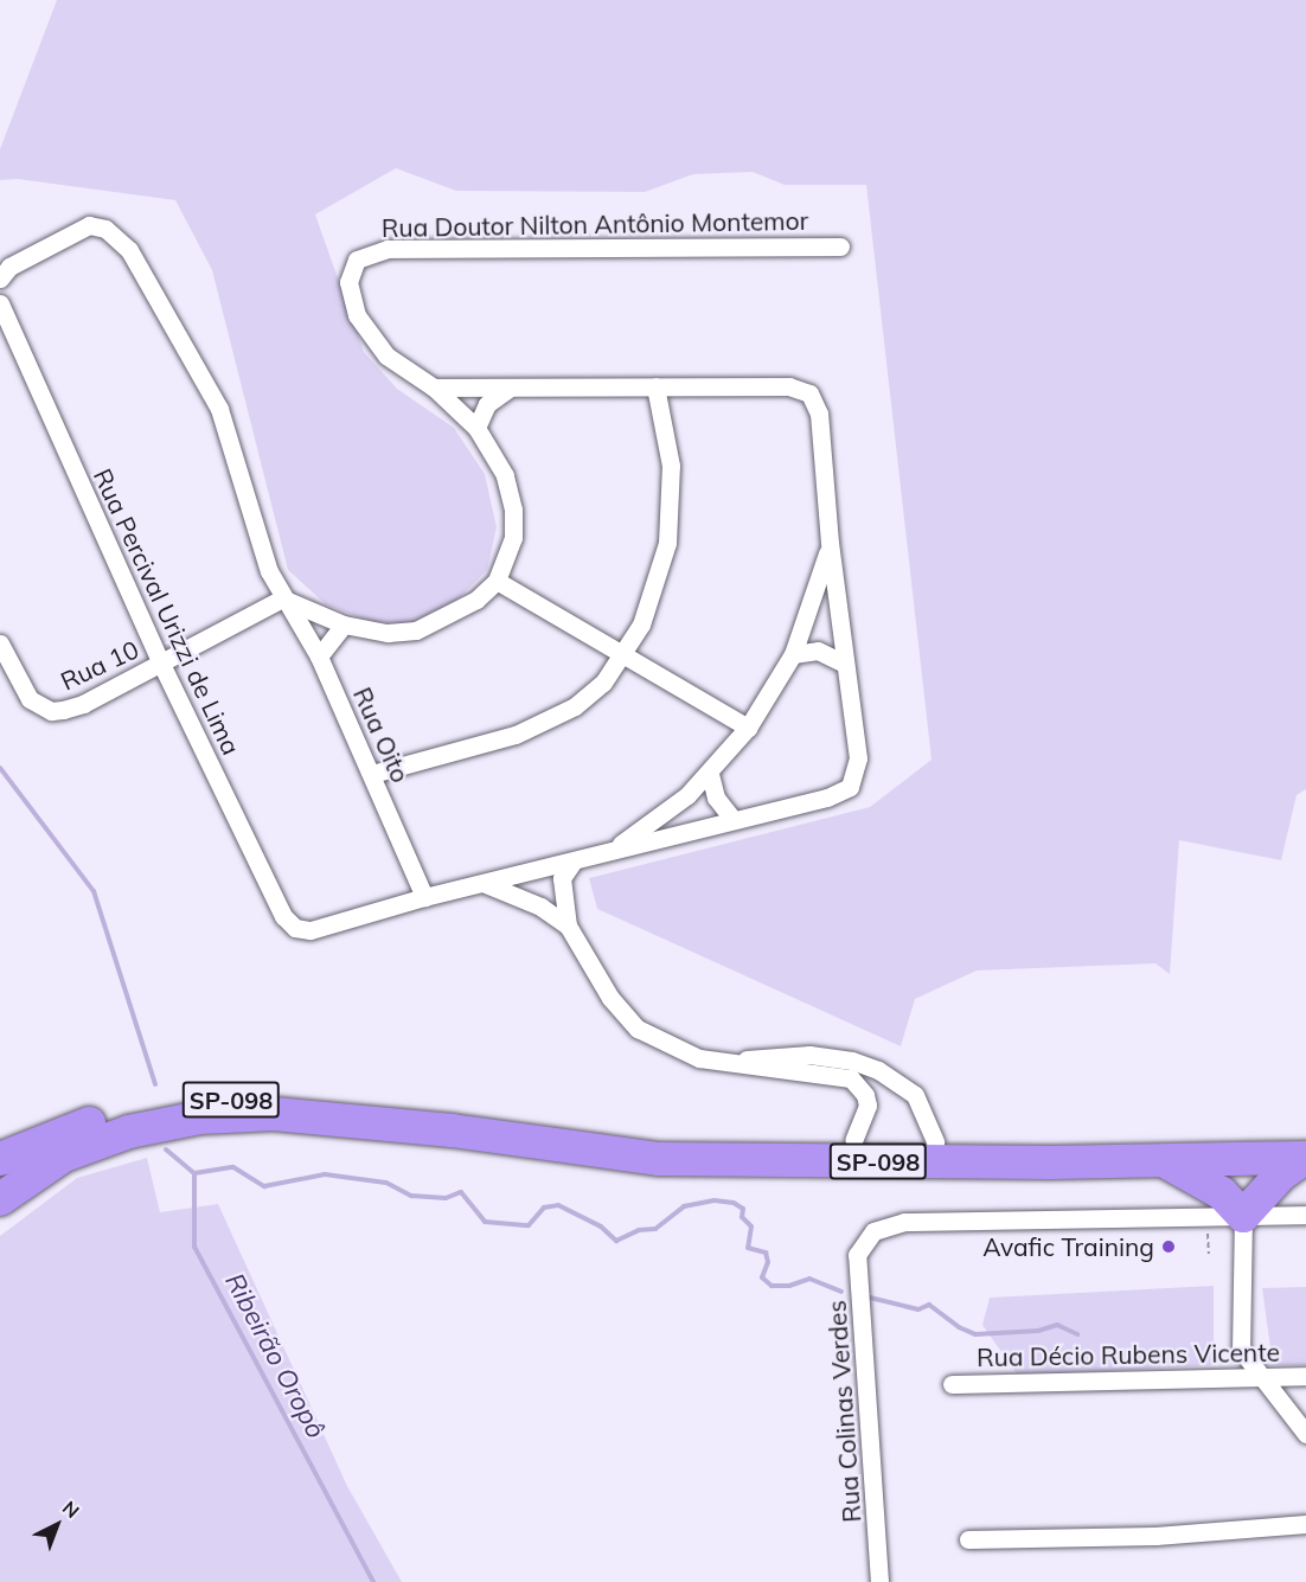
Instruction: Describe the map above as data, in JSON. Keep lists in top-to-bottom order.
{
  "streets": {
    "highway": ["SP-098"],
    "street": [
      "Rua Doutor Nilton Antônio Montemor",
      "Rua Percival Urizzi de Lima",
      "Rua 10",
      "Rua Oito",
      "Rua Décio Rubens Vicente",
      "Rua Colinas Verdes"
    ]
  },
  "crossings": [
    ["Rua Doutor Nilton Antônio Montemor", "Rua 10"],
    ["Rua Doutor Nilton Antônio Montemor", "Rua Oito"],
    ["Rua Percival Urizzi de Lima", "Rua 10"],
    ["Rua Percival Urizzi de Lima", "Rua Oito"],
    ["Rua 10", "Rua Oito"]
  ],
  "water": ["Ribeirão Oropô"],
  "places": ["Avafic Training"],
  "north": "top right"
}
